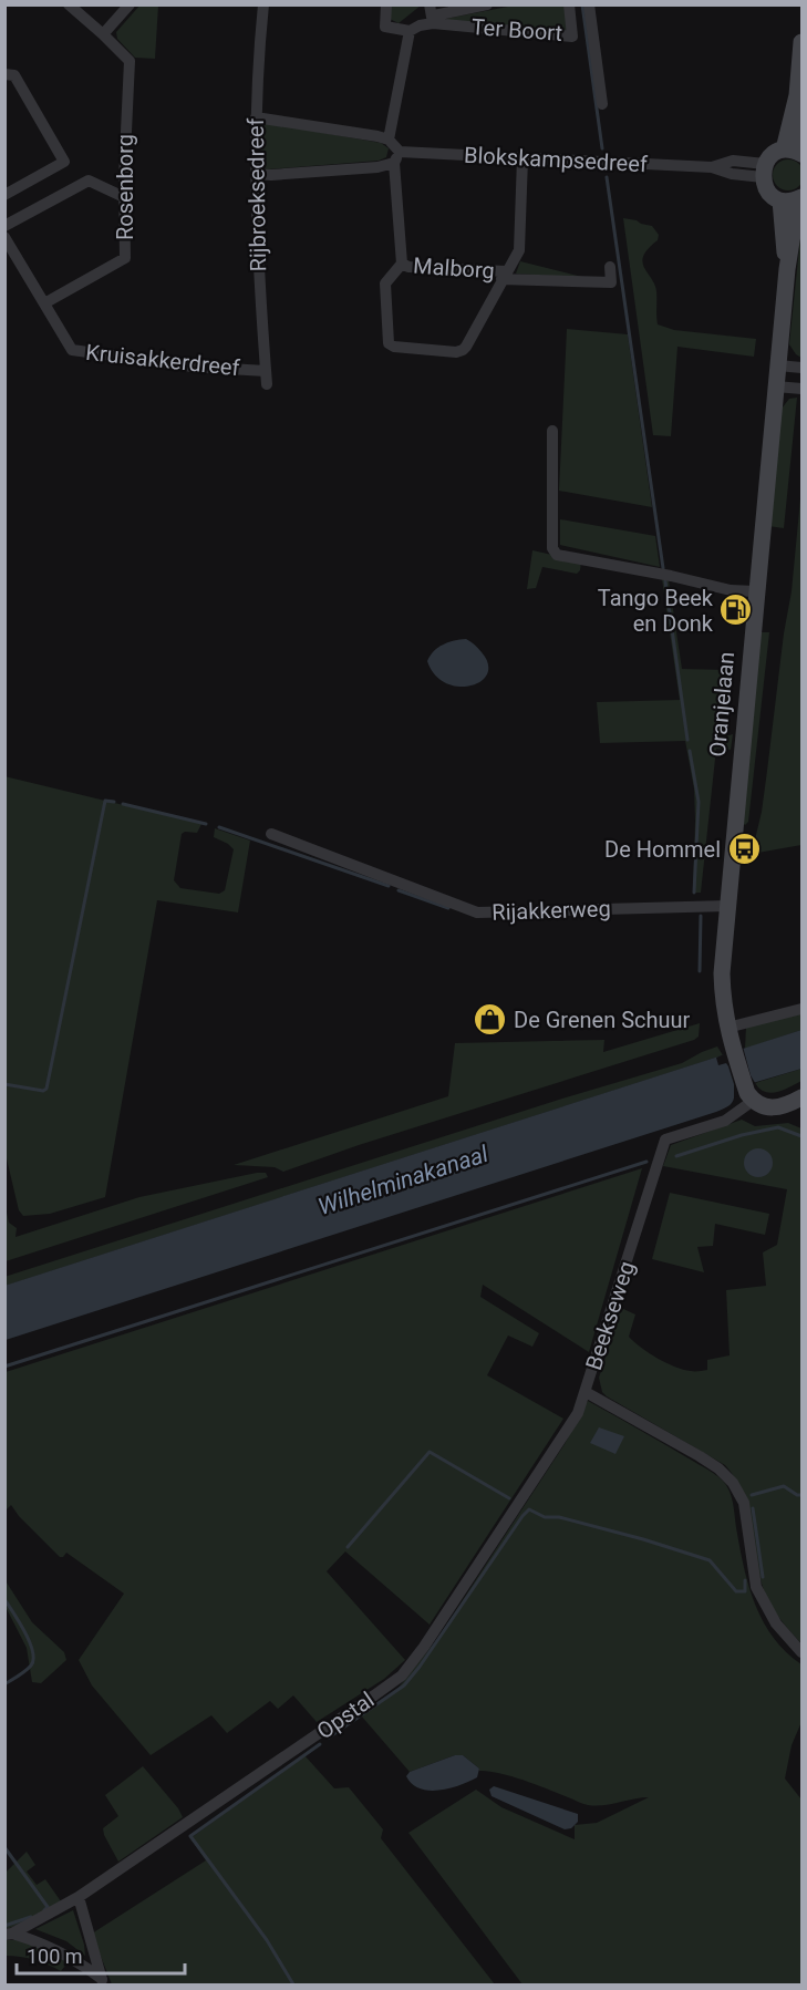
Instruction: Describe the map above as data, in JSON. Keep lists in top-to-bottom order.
{
  "streets": {
    "main road": ["Oranjelaan"],
    "street": [
      "Ter Boort",
      "Blokskampsedreef",
      "Rosenborg",
      "Rijbroeksedreef",
      "Malborg",
      "Kruisakkerdreef",
      "Rijakkerweg",
      "Beekseweg",
      "Opstal"
    ]
  },
  "crossings": [
    ["Blokskampsedreef", "Rijbroeksedreef"],
    ["Blokskampsedreef", "Malborg"],
    ["Rosenborg", "Kruisakkerdreef"],
    ["Rijbroeksedreef", "Kruisakkerdreef"],
    ["Oranjelaan", "Rijakkerweg"],
    ["Oranjelaan", "Beekseweg"],
    ["Beekseweg", "Opstal"]
  ],
  "water": ["Wilhelminakanaal"],
  "places": {
    "fuel station": ["Tango Beek en Donk"],
    "bus stop": ["De Hommel"],
    "shop": ["De Grenen Schuur"]
  },
  "scale_bar": "100 m"
}
